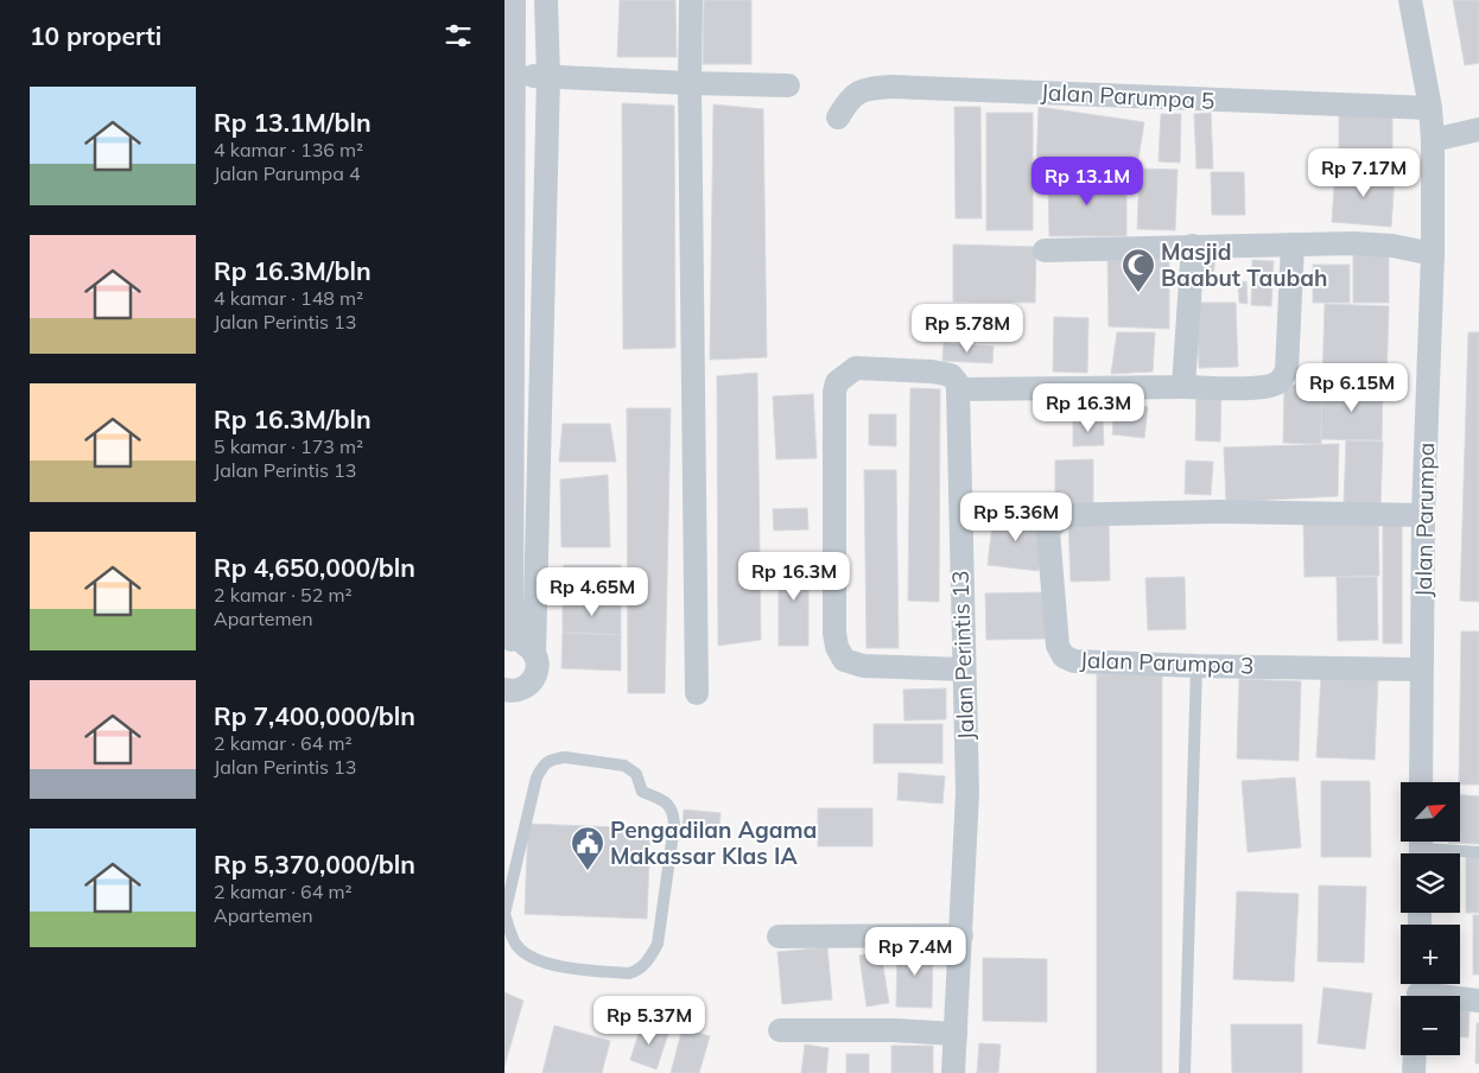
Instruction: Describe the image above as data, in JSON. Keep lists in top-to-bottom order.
{
  "streets": {
    "street": [
      "Jalan Parumpa 5",
      "Jalan Parumpa",
      "Jalan Perintis 13",
      "Jalan Parumpa 3"
    ]
  },
  "crossings": [
    ["Jalan Parumpa 5", "Jalan Parumpa"],
    ["Jalan Parumpa", "Jalan Parumpa 3"]
  ],
  "places": {
    "mosque": ["Masjid Baabut Taubah"],
    "public building": ["Pengadilan Agama Makassar Klas IA"]
  },
  "north": "top right",
  "page": {
    "heading": "10 properti",
    "list": [
      {
        "name": "Rp 13.1M/bln",
        "note": "4 kamar · 136 m² · Jalan Parumpa 4"
      },
      {
        "name": "Rp 16.3M/bln",
        "note": "4 kamar · 148 m² · Jalan Perintis 13"
      },
      {
        "name": "Rp 16.3M/bln",
        "note": "5 kamar · 173 m² · Jalan Perintis 13"
      },
      {
        "name": "Rp 4,650,000/bln",
        "note": "2 kamar · 52 m² · Apartemen"
      },
      {
        "name": "Rp 7,400,000/bln",
        "note": "2 kamar · 64 m² · Jalan Perintis 13"
      },
      {
        "name": "Rp 5,370,000/bln",
        "note": "2 kamar · 64 m² · Apartemen"
      }
    ],
    "price": [
      "Rp 7.17M",
      "Rp 13.1M",
      "Rp 5.78M",
      "Rp 6.15M",
      "Rp 16.3M",
      "Rp 5.36M",
      "Rp 16.3M",
      "Rp 4.65M",
      "Rp 7.4M",
      "Rp 5.37M"
    ],
    "map_buttons": ["+", "−"]
  }
}
